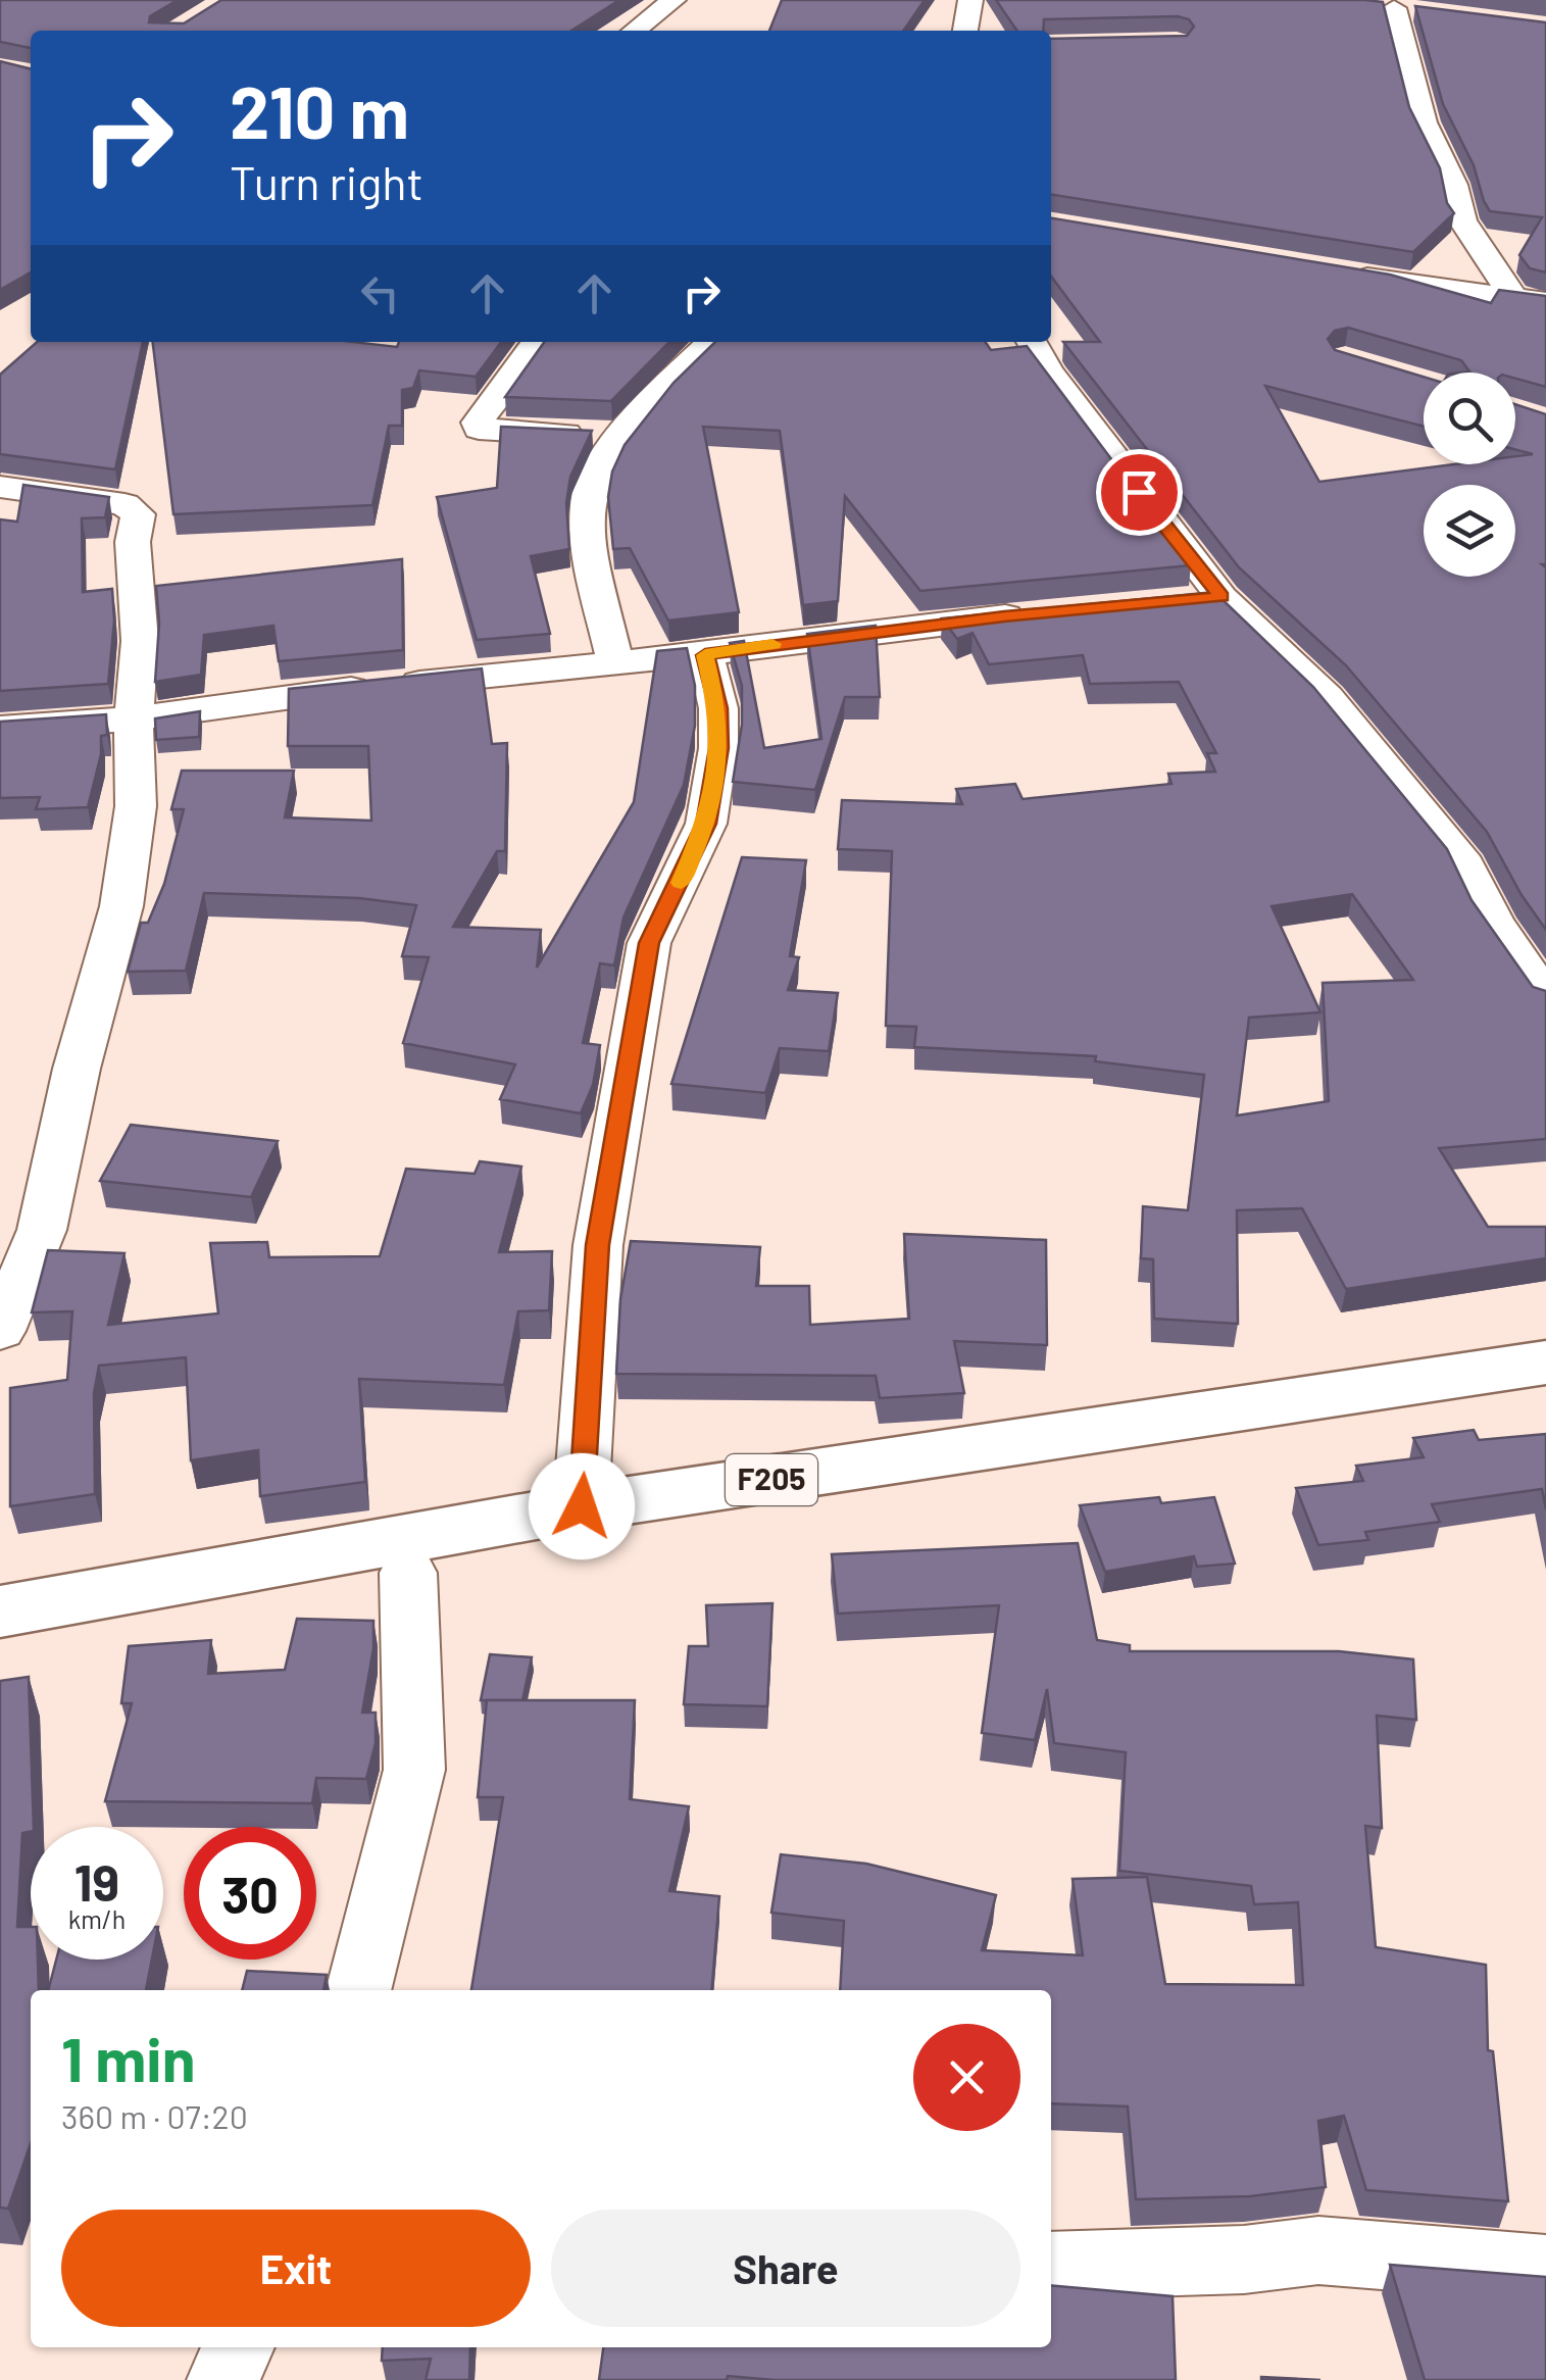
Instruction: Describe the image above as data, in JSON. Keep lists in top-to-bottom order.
{
  "streets": {
    "main road": ["F205"]
  },
  "page": {
    "turn": ["210 m", "Turn right"],
    "speed": "19 km/h",
    "limit": "30",
    "heading": ["1 min", "360 m · 07:20"],
    "buttons": ["Exit", "Share"]
  }
}
